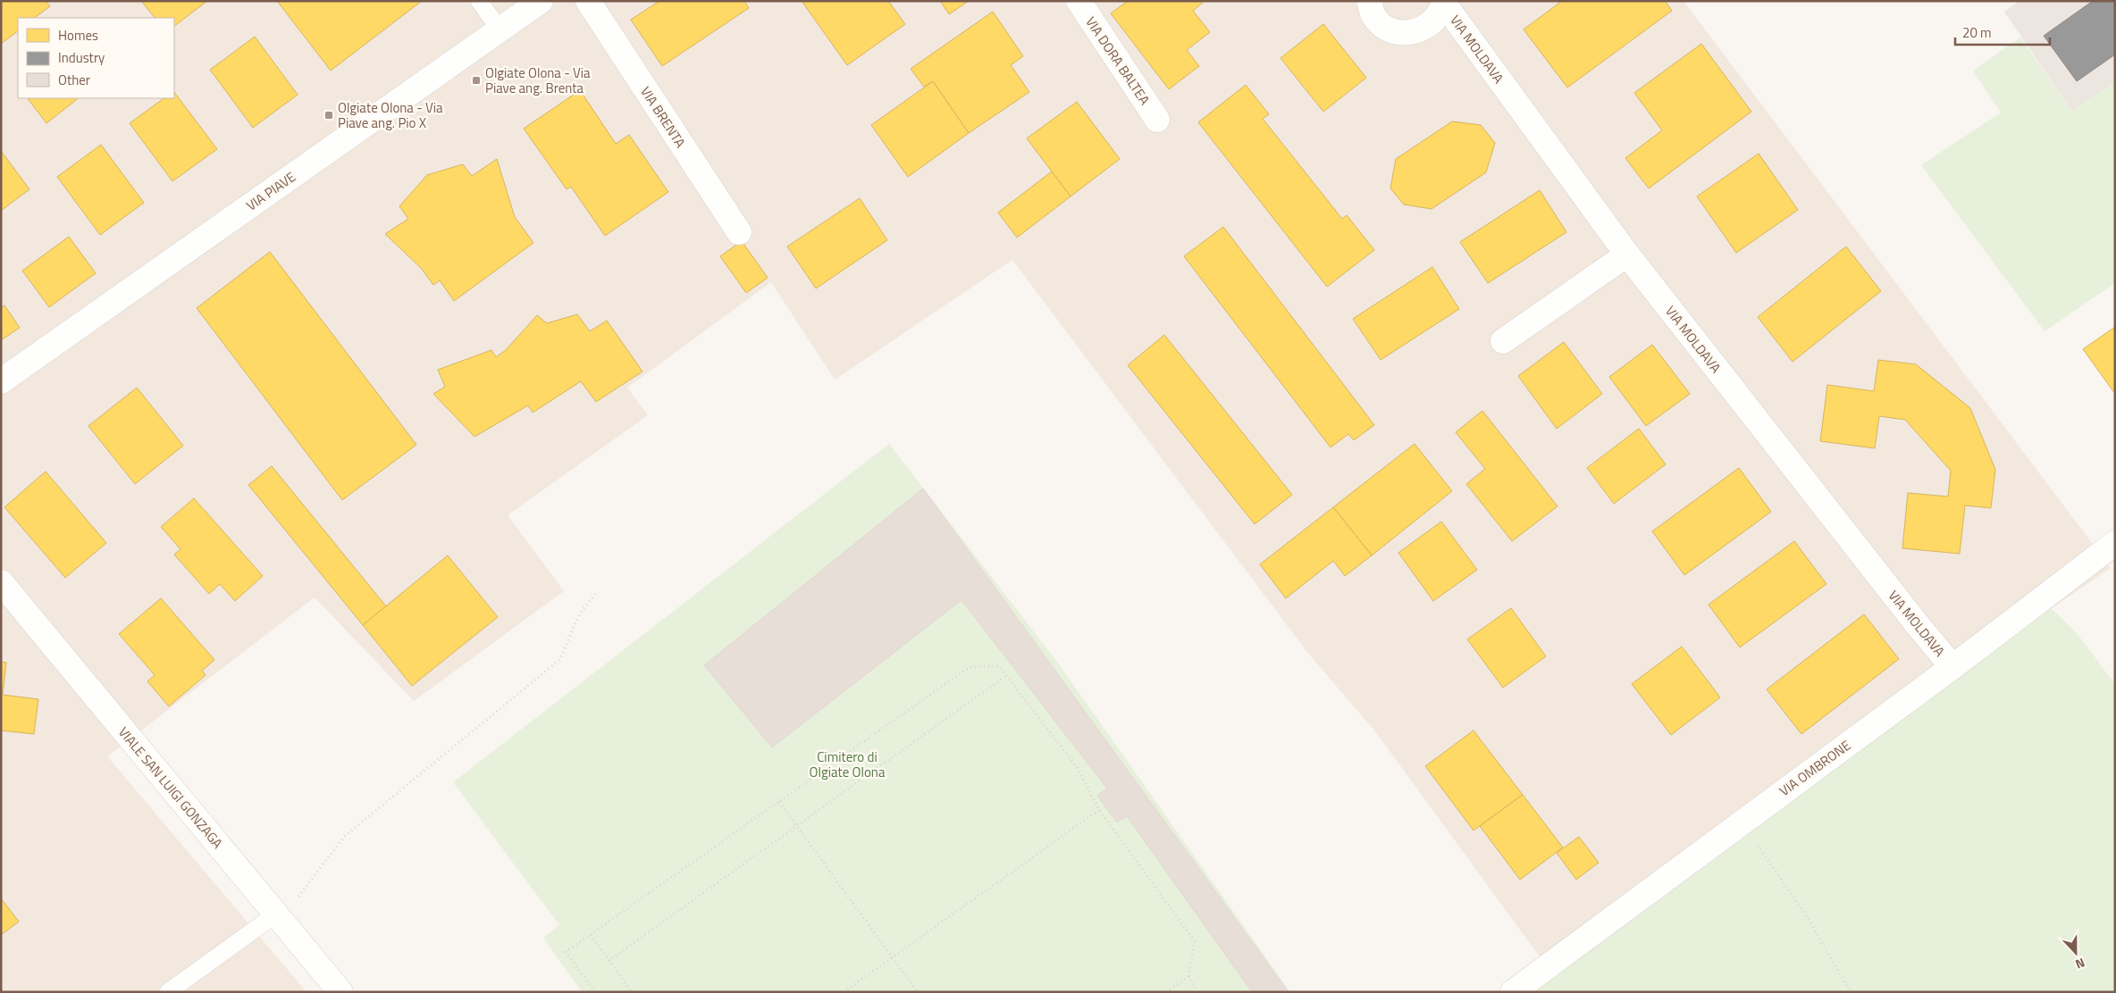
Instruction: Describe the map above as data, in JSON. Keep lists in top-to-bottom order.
{
  "streets": {
    "street": [
      "VIA MOLDAVA",
      "VIA DORA BALTEA",
      "VIA BRENTA",
      "VIA PIAVE",
      "VIA OMBRONE",
      "VIALE SAN LUIGI GONZAGA"
    ]
  },
  "crossings": [
    ["VIA MOLDAVA", "VIA OMBRONE"]
  ],
  "parks": ["Cimitero di Olgiate Olona"],
  "places": {
    "transit": ["Olgiate Olona - Via Piave ang. Brenta", "Olgiate Olona - Via Piave ang. Pio X"]
  },
  "legend": ["Homes", "Industry", "Other"],
  "scale_bar": "20 m",
  "north": "bottom"
}
